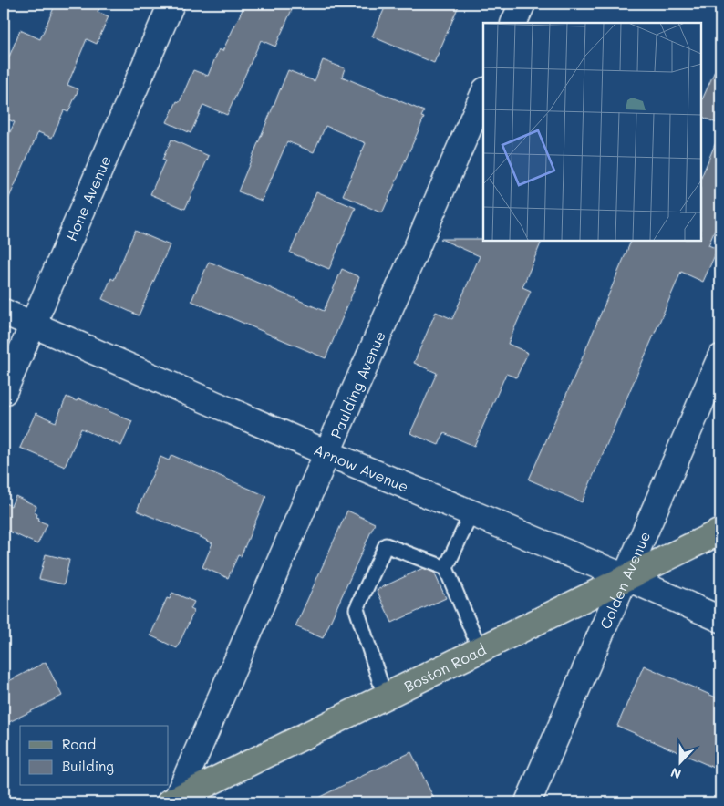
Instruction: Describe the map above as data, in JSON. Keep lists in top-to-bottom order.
{
  "streets": {
    "main road": ["Boston Road"],
    "street": [
      "Hone Avenue",
      "Paulding Avenue",
      "Arnow Avenue",
      "Colden Avenue"
    ]
  },
  "crossings": [
    ["Hone Avenue", "Arnow Avenue"],
    ["Paulding Avenue", "Arnow Avenue"],
    ["Paulding Avenue", "Boston Road"],
    ["Arnow Avenue", "Colden Avenue"],
    ["Arnow Avenue", "Boston Road"],
    ["Colden Avenue", "Boston Road"]
  ],
  "legend": ["Road", "Building"],
  "north": "bottom"
}
